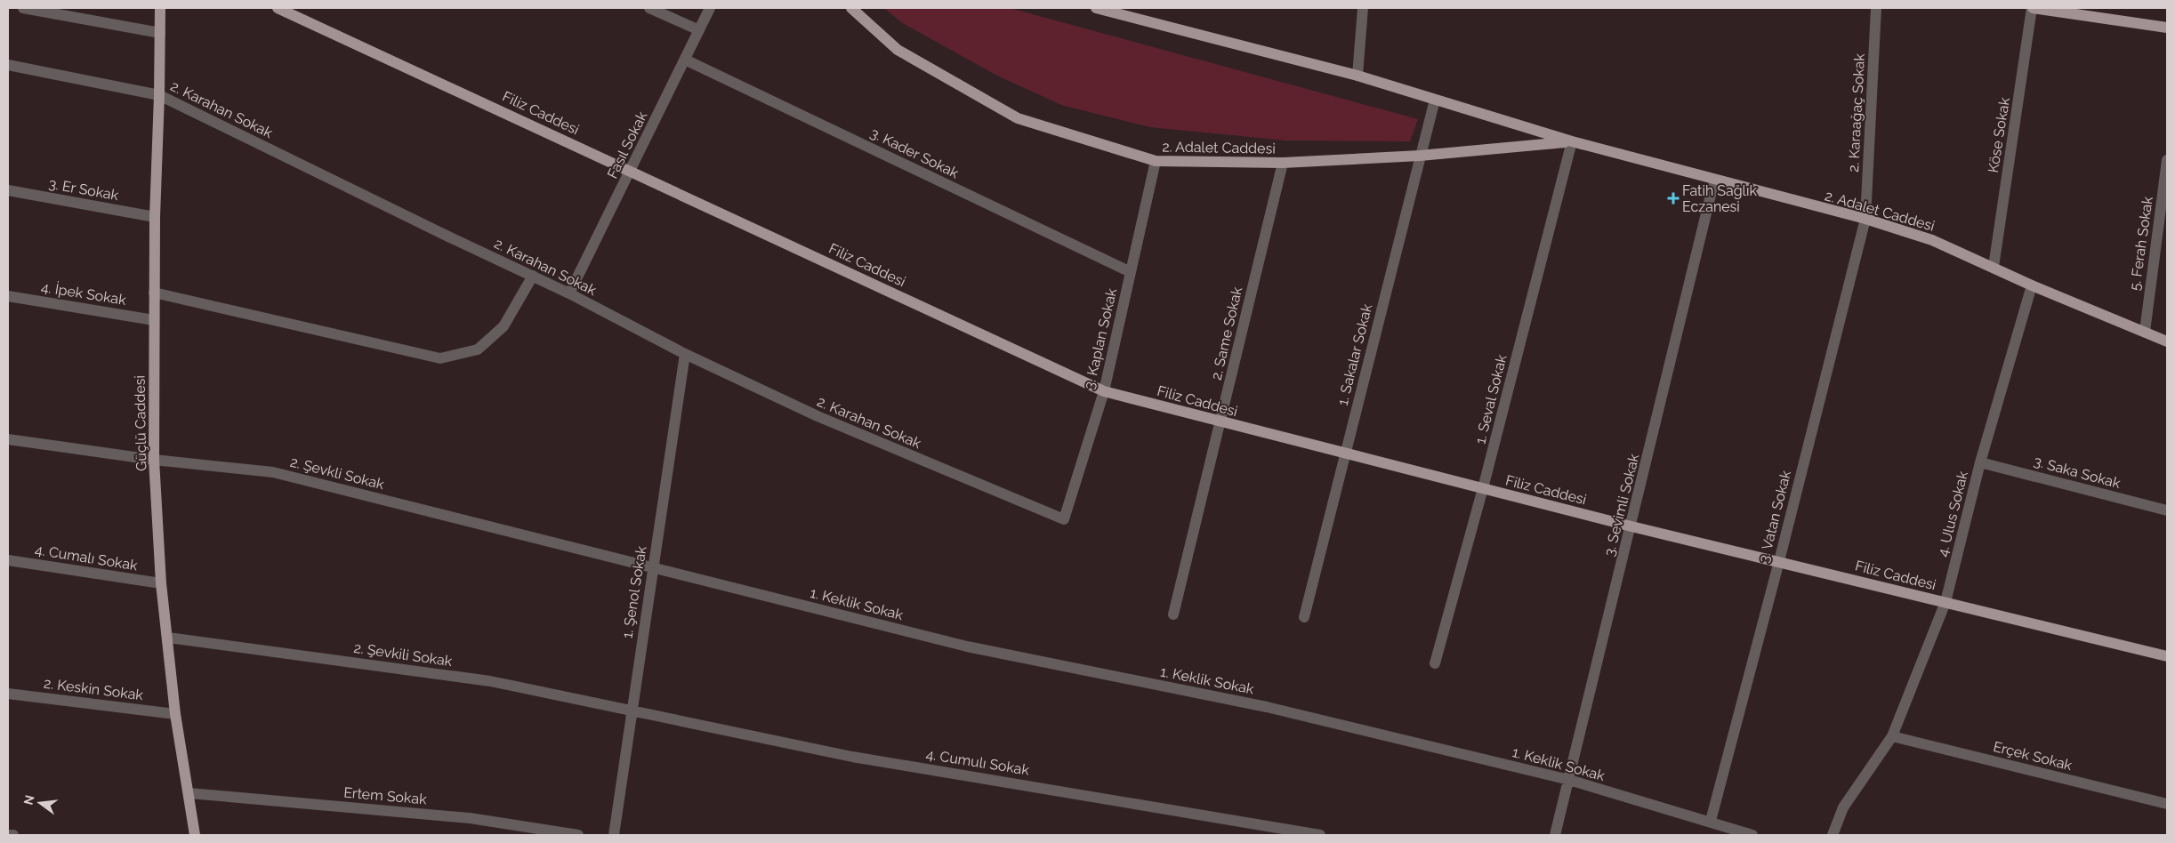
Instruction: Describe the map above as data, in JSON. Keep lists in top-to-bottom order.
{
  "streets": {
    "main road": ["Filiz Caddesi", "2. Adalet Caddesi", "Güçlü Caddesi"],
    "street": [
      "2. Karahan Sokak",
      "2. Karaağaç Sokak",
      "Köse Sokak",
      "Fasıl Sokak",
      "3. Kader Sokak",
      "3. Er Sokak",
      "5. Ferah Sokak",
      "4. İpek Sokak",
      "2. Same Sokak",
      "3. Kaplan Sokak",
      "1. Sakalar Sokak",
      "1. Seval Sokak",
      "3. Saka Sokak",
      "2. Şevkli Sokak",
      "3. Sevimli Sokak",
      "4. Ulus Sokak",
      "3. Vatan Sokak",
      "4. Cumalı Sokak",
      "1. Şenol Sokak",
      "1. Keklik Sokak",
      "2. Şevkili Sokak",
      "2. Keskin Sokak",
      "Erçek Sokak",
      "4. Cumulı Sokak",
      "Ertem Sokak"
    ]
  },
  "crossings": [
    ["2. Karahan Sokak", "Fasıl Sokak"],
    ["2. Karahan Sokak", "3. Kaplan Sokak"],
    ["2. Karahan Sokak", "Güçlü Caddesi"],
    ["2. Karahan Sokak", "1. Şenol Sokak"],
    ["Filiz Caddesi", "Fasıl Sokak"],
    ["Filiz Caddesi", "2. Same Sokak"],
    ["Filiz Caddesi", "3. Kaplan Sokak"],
    ["Filiz Caddesi", "1. Sakalar Sokak"],
    ["Filiz Caddesi", "1. Seval Sokak"],
    ["Filiz Caddesi", "3. Sevimli Sokak"],
    ["Filiz Caddesi", "4. Ulus Sokak"],
    ["Filiz Caddesi", "3. Vatan Sokak"],
    ["2. Karaağaç Sokak", "2. Adalet Caddesi"],
    ["2. Karaağaç Sokak", "3. Vatan Sokak"],
    ["Köse Sokak", "2. Adalet Caddesi"],
    ["Fasıl Sokak", "3. Kader Sokak"],
    ["2. Adalet Caddesi", "5. Ferah Sokak"],
    ["2. Adalet Caddesi", "2. Same Sokak"],
    ["2. Adalet Caddesi", "3. Kaplan Sokak"],
    ["2. Adalet Caddesi", "1. Sakalar Sokak"],
    ["2. Adalet Caddesi", "1. Seval Sokak"],
    ["2. Adalet Caddesi", "3. Sevimli Sokak"],
    ["2. Adalet Caddesi", "4. Ulus Sokak"],
    ["2. Adalet Caddesi", "3. Vatan Sokak"],
    ["3. Kader Sokak", "3. Kaplan Sokak"],
    ["3. Er Sokak", "Güçlü Caddesi"],
    ["4. İpek Sokak", "Güçlü Caddesi"],
    ["Güçlü Caddesi", "2. Şevkli Sokak"],
    ["Güçlü Caddesi", "4. Cumalı Sokak"],
    ["Güçlü Caddesi", "2. Şevkili Sokak"],
    ["Güçlü Caddesi", "2. Keskin Sokak"],
    ["Güçlü Caddesi", "Ertem Sokak"],
    ["3. Saka Sokak", "4. Ulus Sokak"],
    ["2. Şevkli Sokak", "1. Şenol Sokak"],
    ["2. Şevkli Sokak", "1. Keklik Sokak"],
    ["3. Sevimli Sokak", "1. Keklik Sokak"],
    ["4. Ulus Sokak", "Erçek Sokak"],
    ["3. Vatan Sokak", "1. Keklik Sokak"],
    ["1. Şenol Sokak", "1. Keklik Sokak"],
    ["1. Şenol Sokak", "2. Şevkili Sokak"],
    ["1. Şenol Sokak", "4. Cumulı Sokak"],
    ["2. Şevkili Sokak", "4. Cumulı Sokak"]
  ],
  "places": {
    "health": ["Fatih Sağlık Eczanesi"]
  },
  "north": "left"
}
